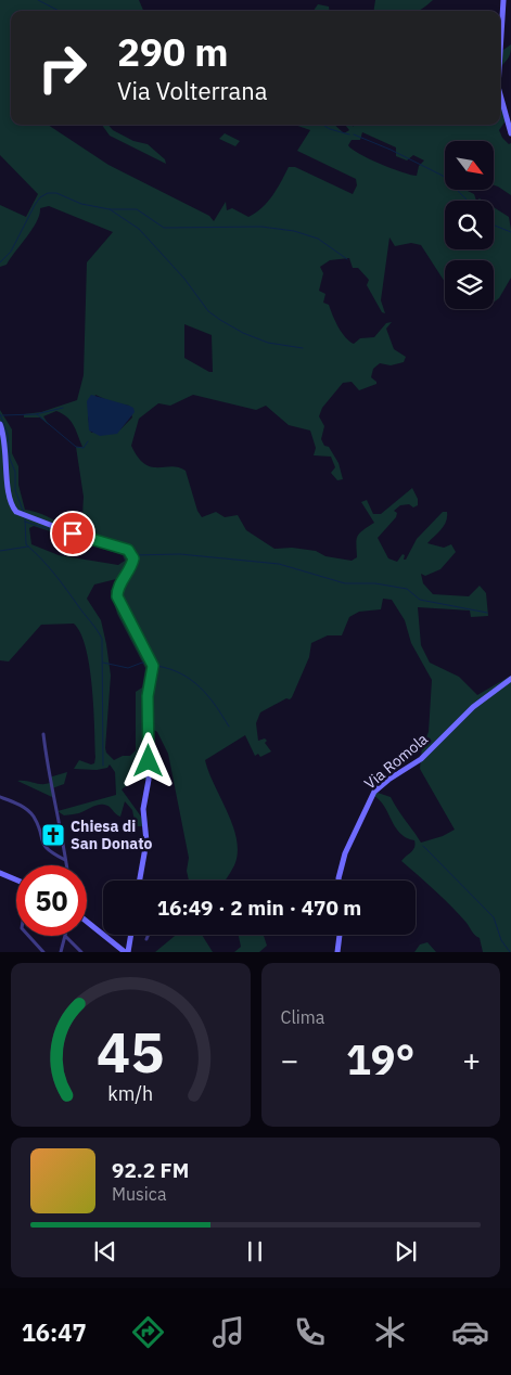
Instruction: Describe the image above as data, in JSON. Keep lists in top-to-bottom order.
{
  "streets": {
    "main road": ["Via Romola"]
  },
  "places": {
    "church": ["Chiesa di San Donato"]
  },
  "north": "bottom right",
  "page": {
    "turn": ["290 m", "Via Volterrana"],
    "limit": "50",
    "trip": "16:49 · 2 min · 470 m",
    "tile": "Clima",
    "heat": ["−", "19°", "+"],
    "song": ["92.2 FM", "Musica"],
    "tabs": "16:47",
    "gauge": ["45", "km/h"]
  }
}
